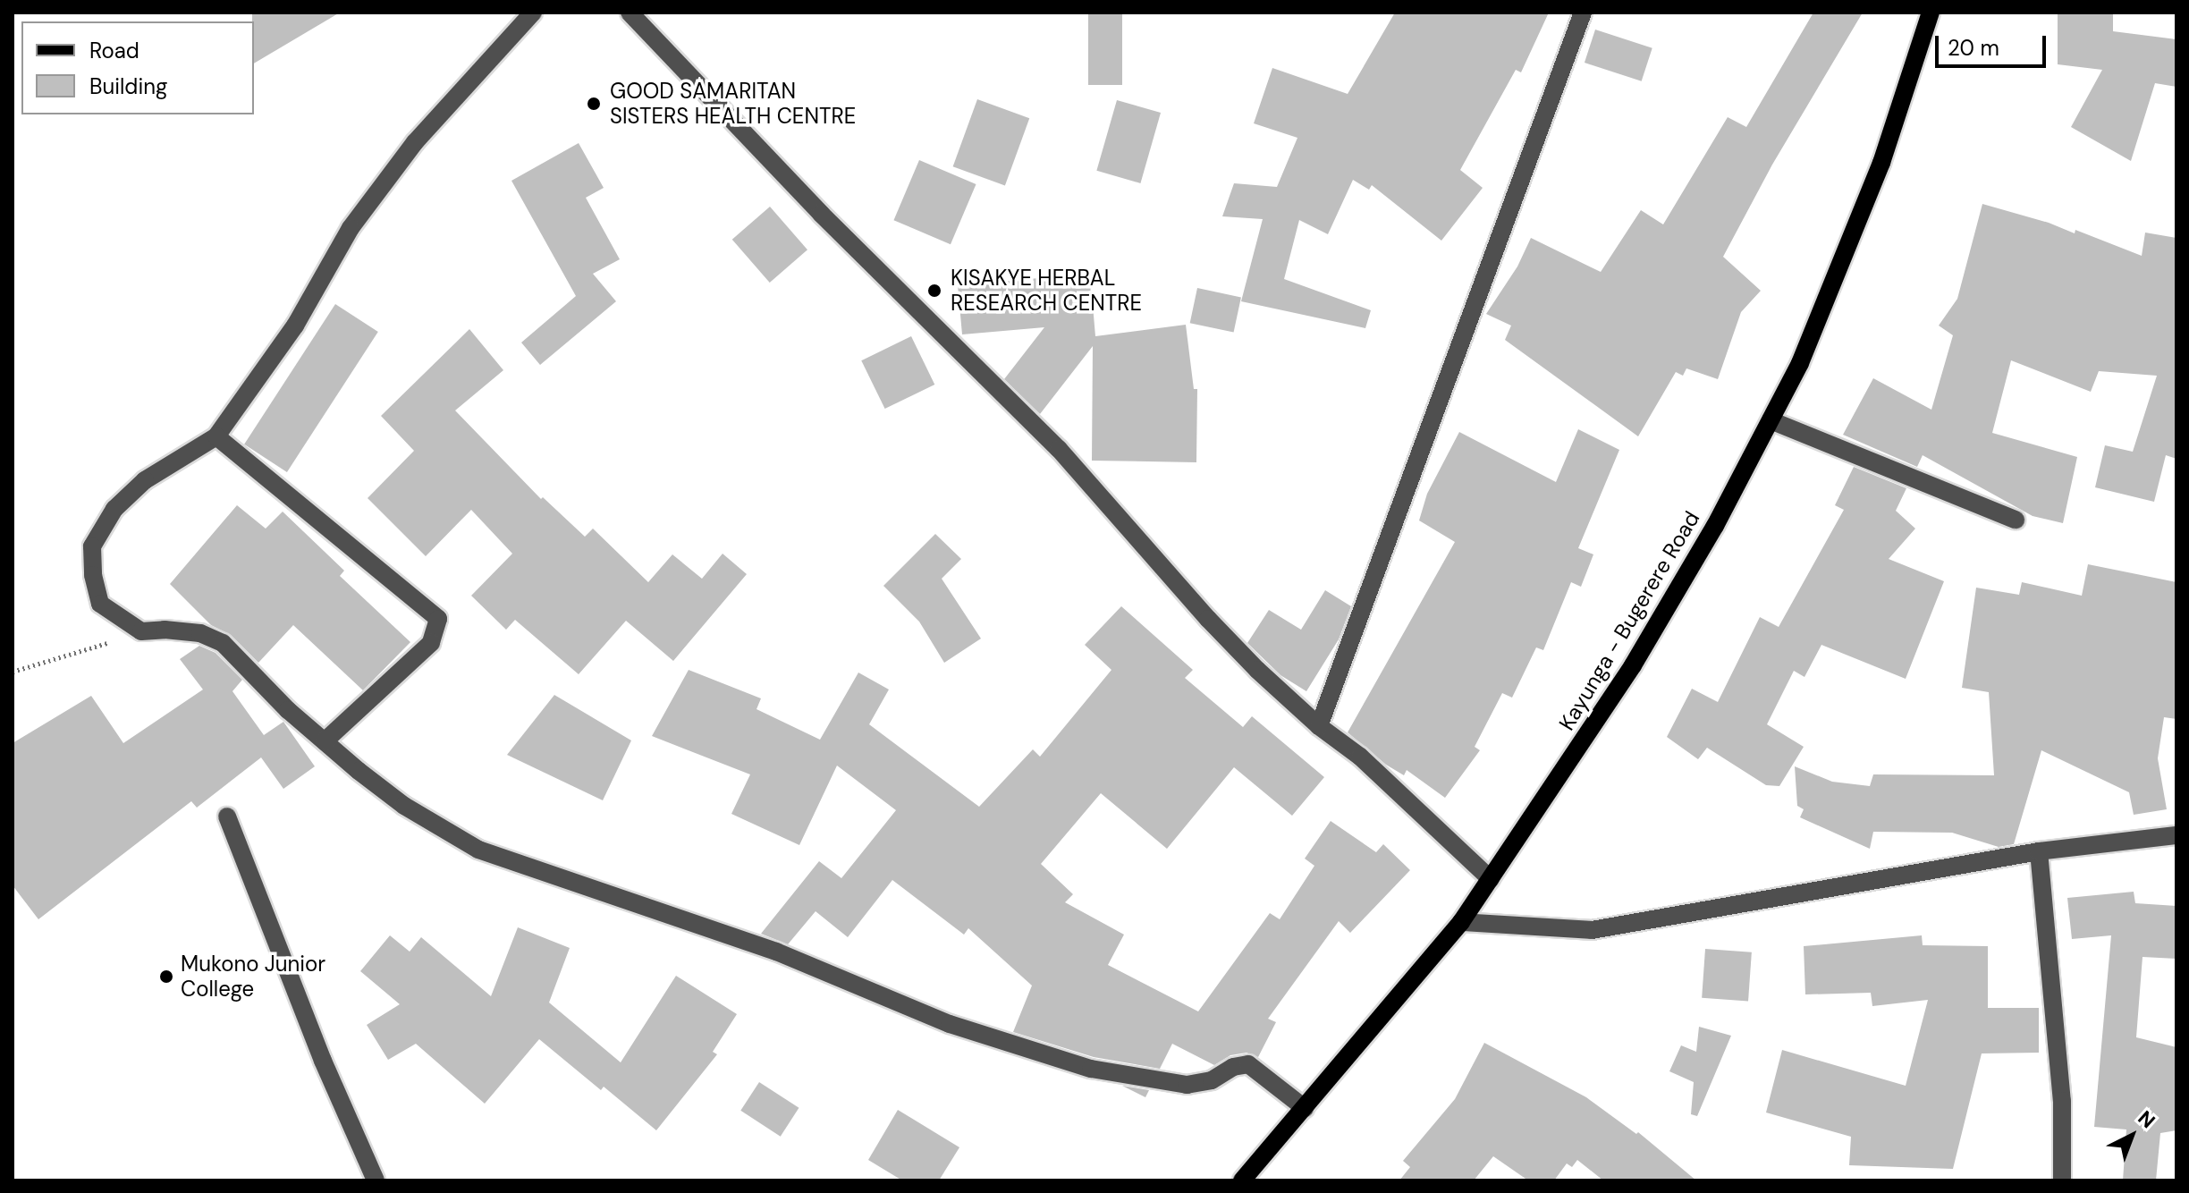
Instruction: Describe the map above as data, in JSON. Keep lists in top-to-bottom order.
{
  "streets": {
    "main road": ["Kayunga - Bugerere Road"]
  },
  "places": ["GOOD SAMARITAN SISTERS HEALTH CENTRE", "KISAKYE HERBAL RESEARCH CENTRE", "Mukono Junior College"],
  "legend": ["Road", "Building"],
  "scale_bar": "20 m",
  "north": "top right"
}
